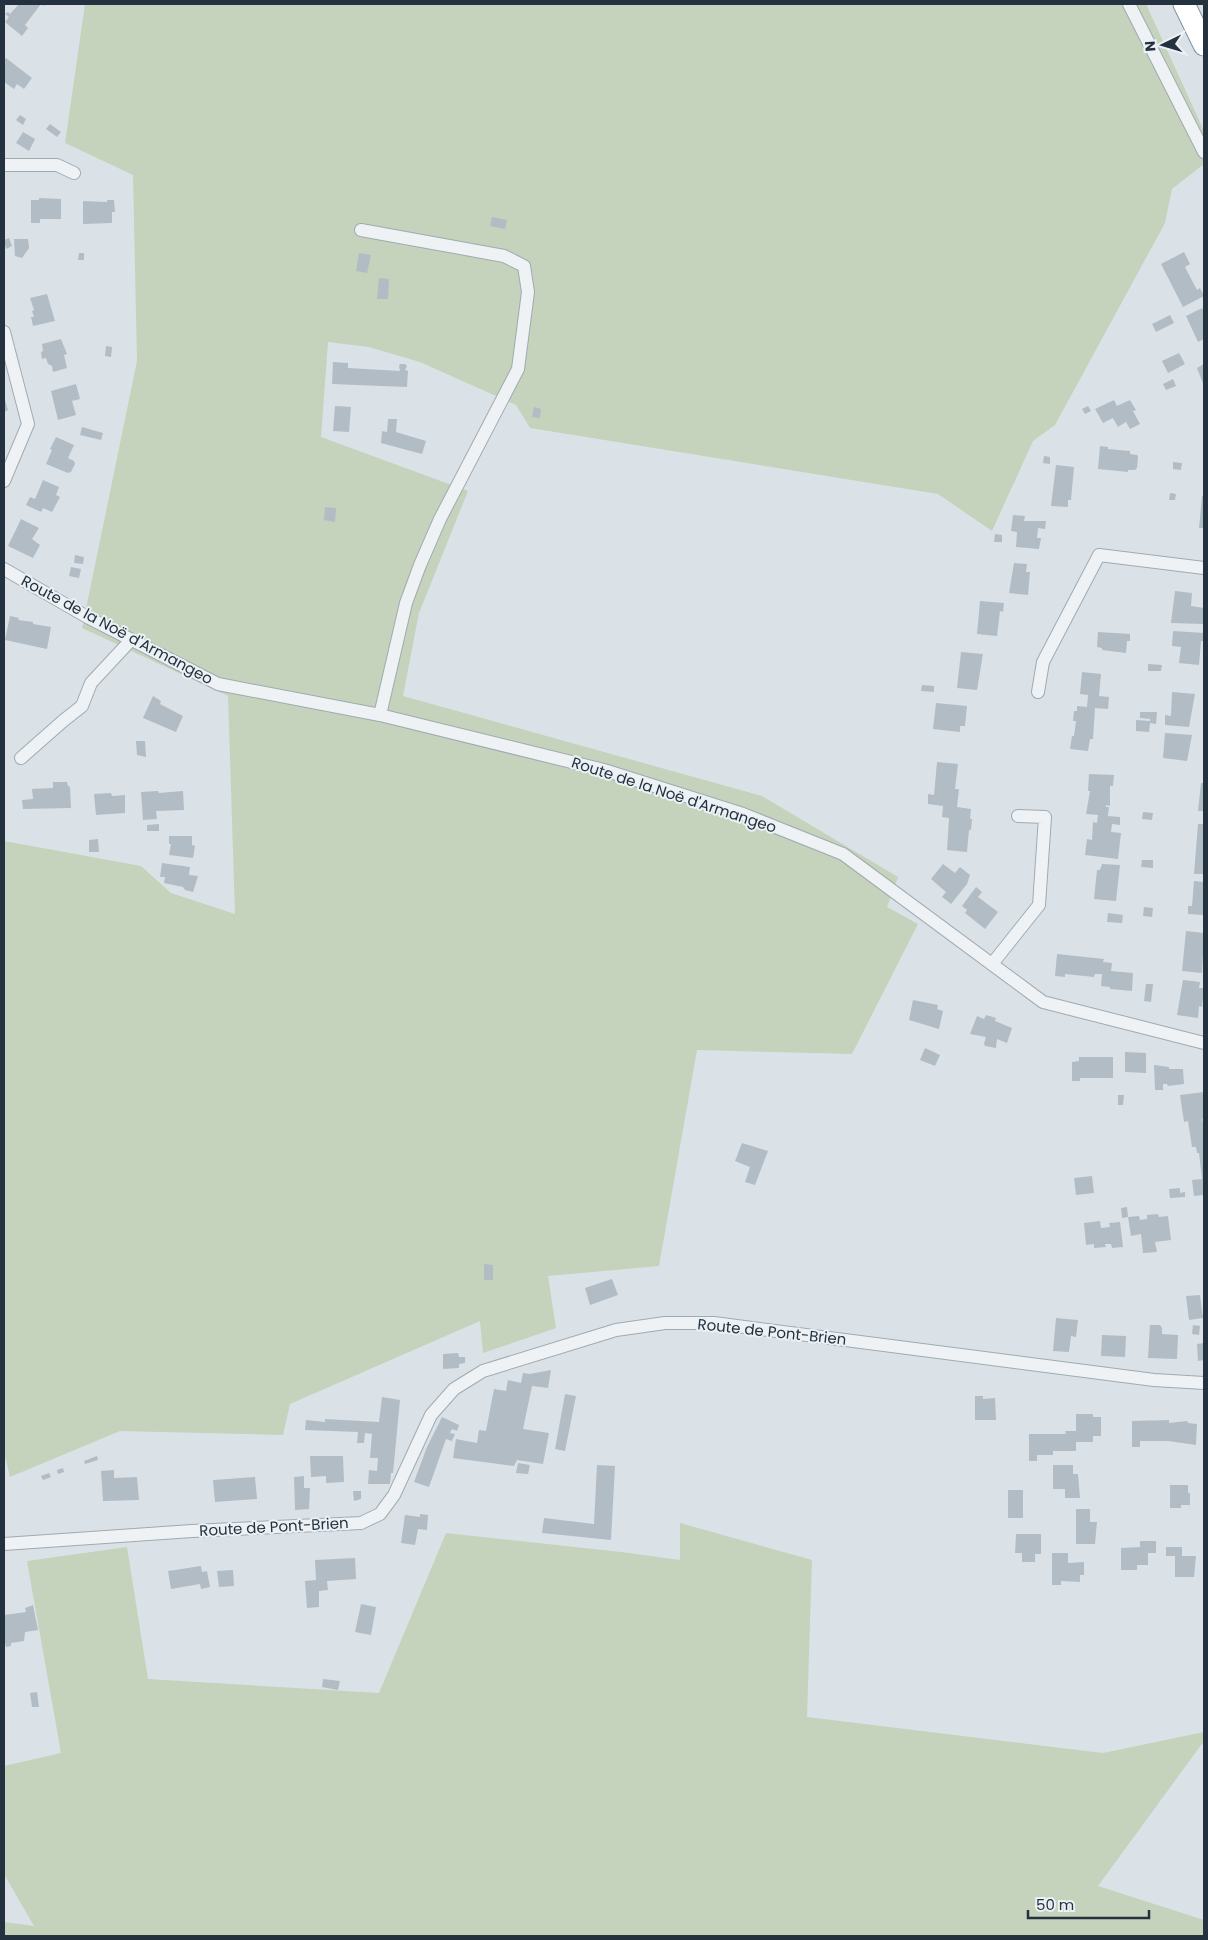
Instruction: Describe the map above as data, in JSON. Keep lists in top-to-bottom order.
{
  "streets": {
    "street": ["Route de la Noë d'Armangeo", "Route de Pont-Brien"]
  },
  "scale_bar": "50 m",
  "north": "left"
}
